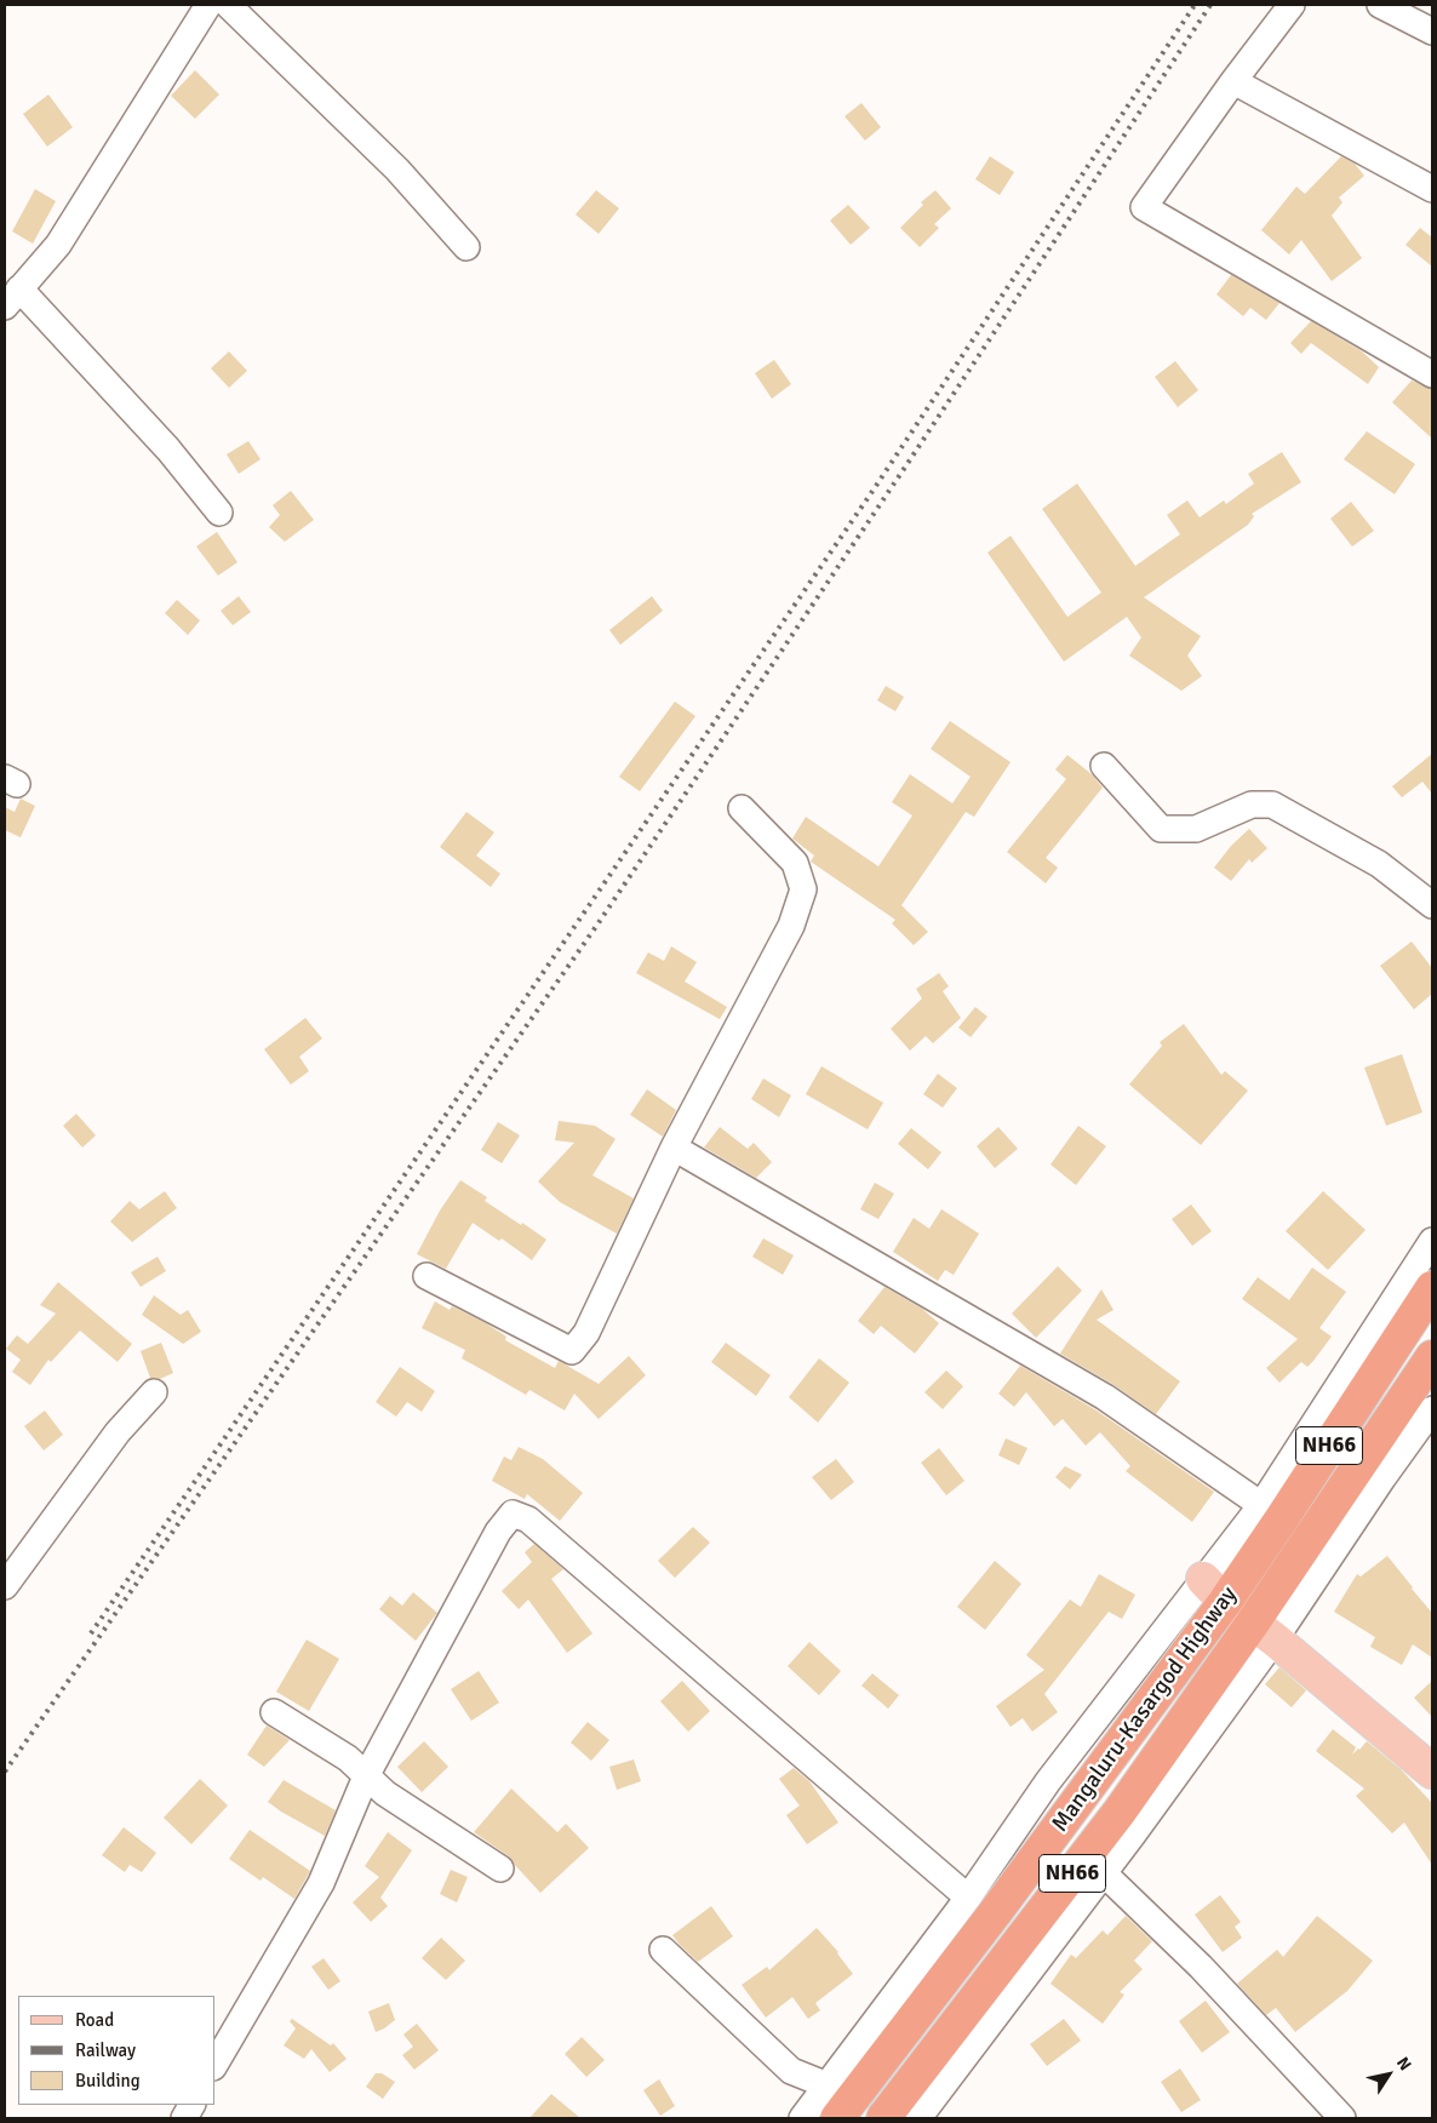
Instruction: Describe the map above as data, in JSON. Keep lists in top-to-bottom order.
{
  "streets": {
    "highway": ["NH66", "Mangaluru-Kasargod Highway"]
  },
  "legend": ["Road", "Railway", "Building"],
  "north": "top right"
}
